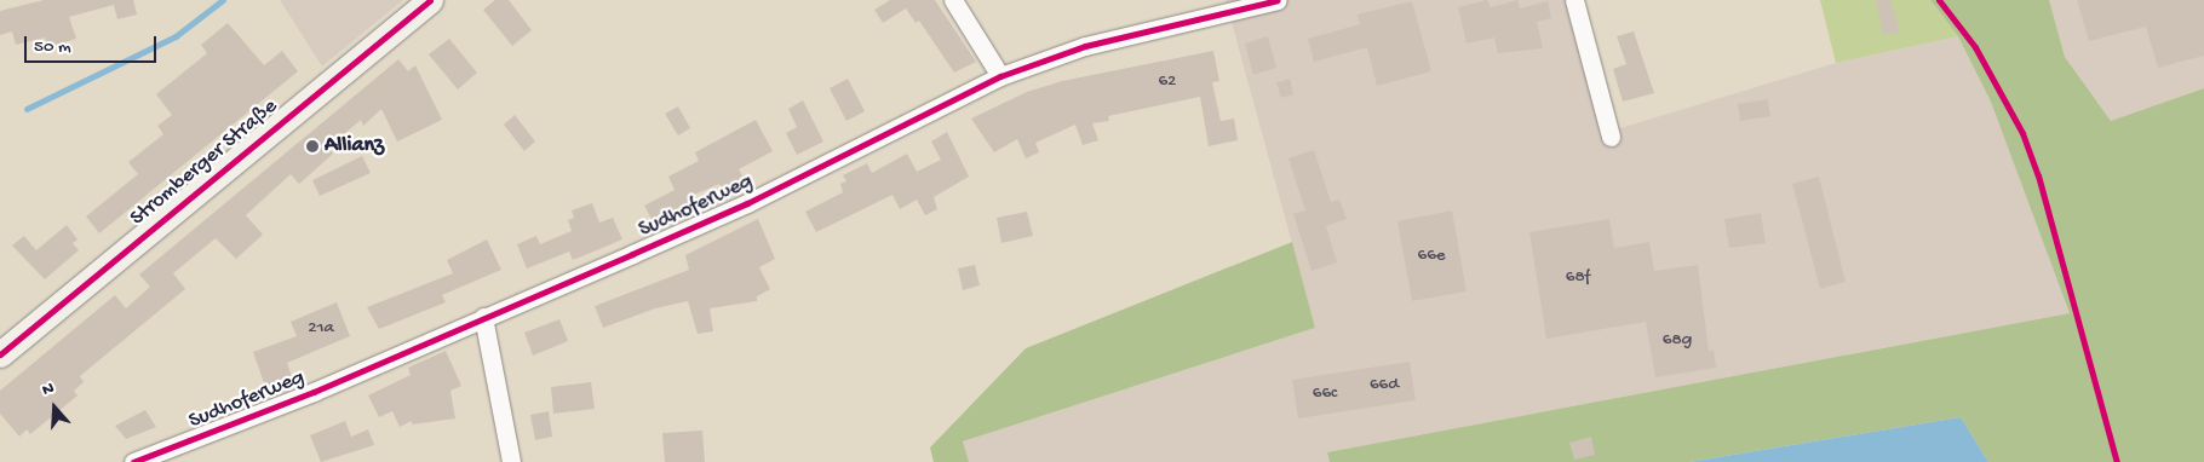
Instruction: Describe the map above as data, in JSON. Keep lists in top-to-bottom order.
{
  "streets": {
    "main road": ["Stromberger Straße"],
    "street": ["Sudhoferweg"]
  },
  "places": ["Allianz"],
  "house_numbers": [
    "62",
    "66e",
    "68f",
    "21a",
    "68g",
    "66d",
    "66c"
  ],
  "scale_bar": "50 m",
  "north": "top"
}
